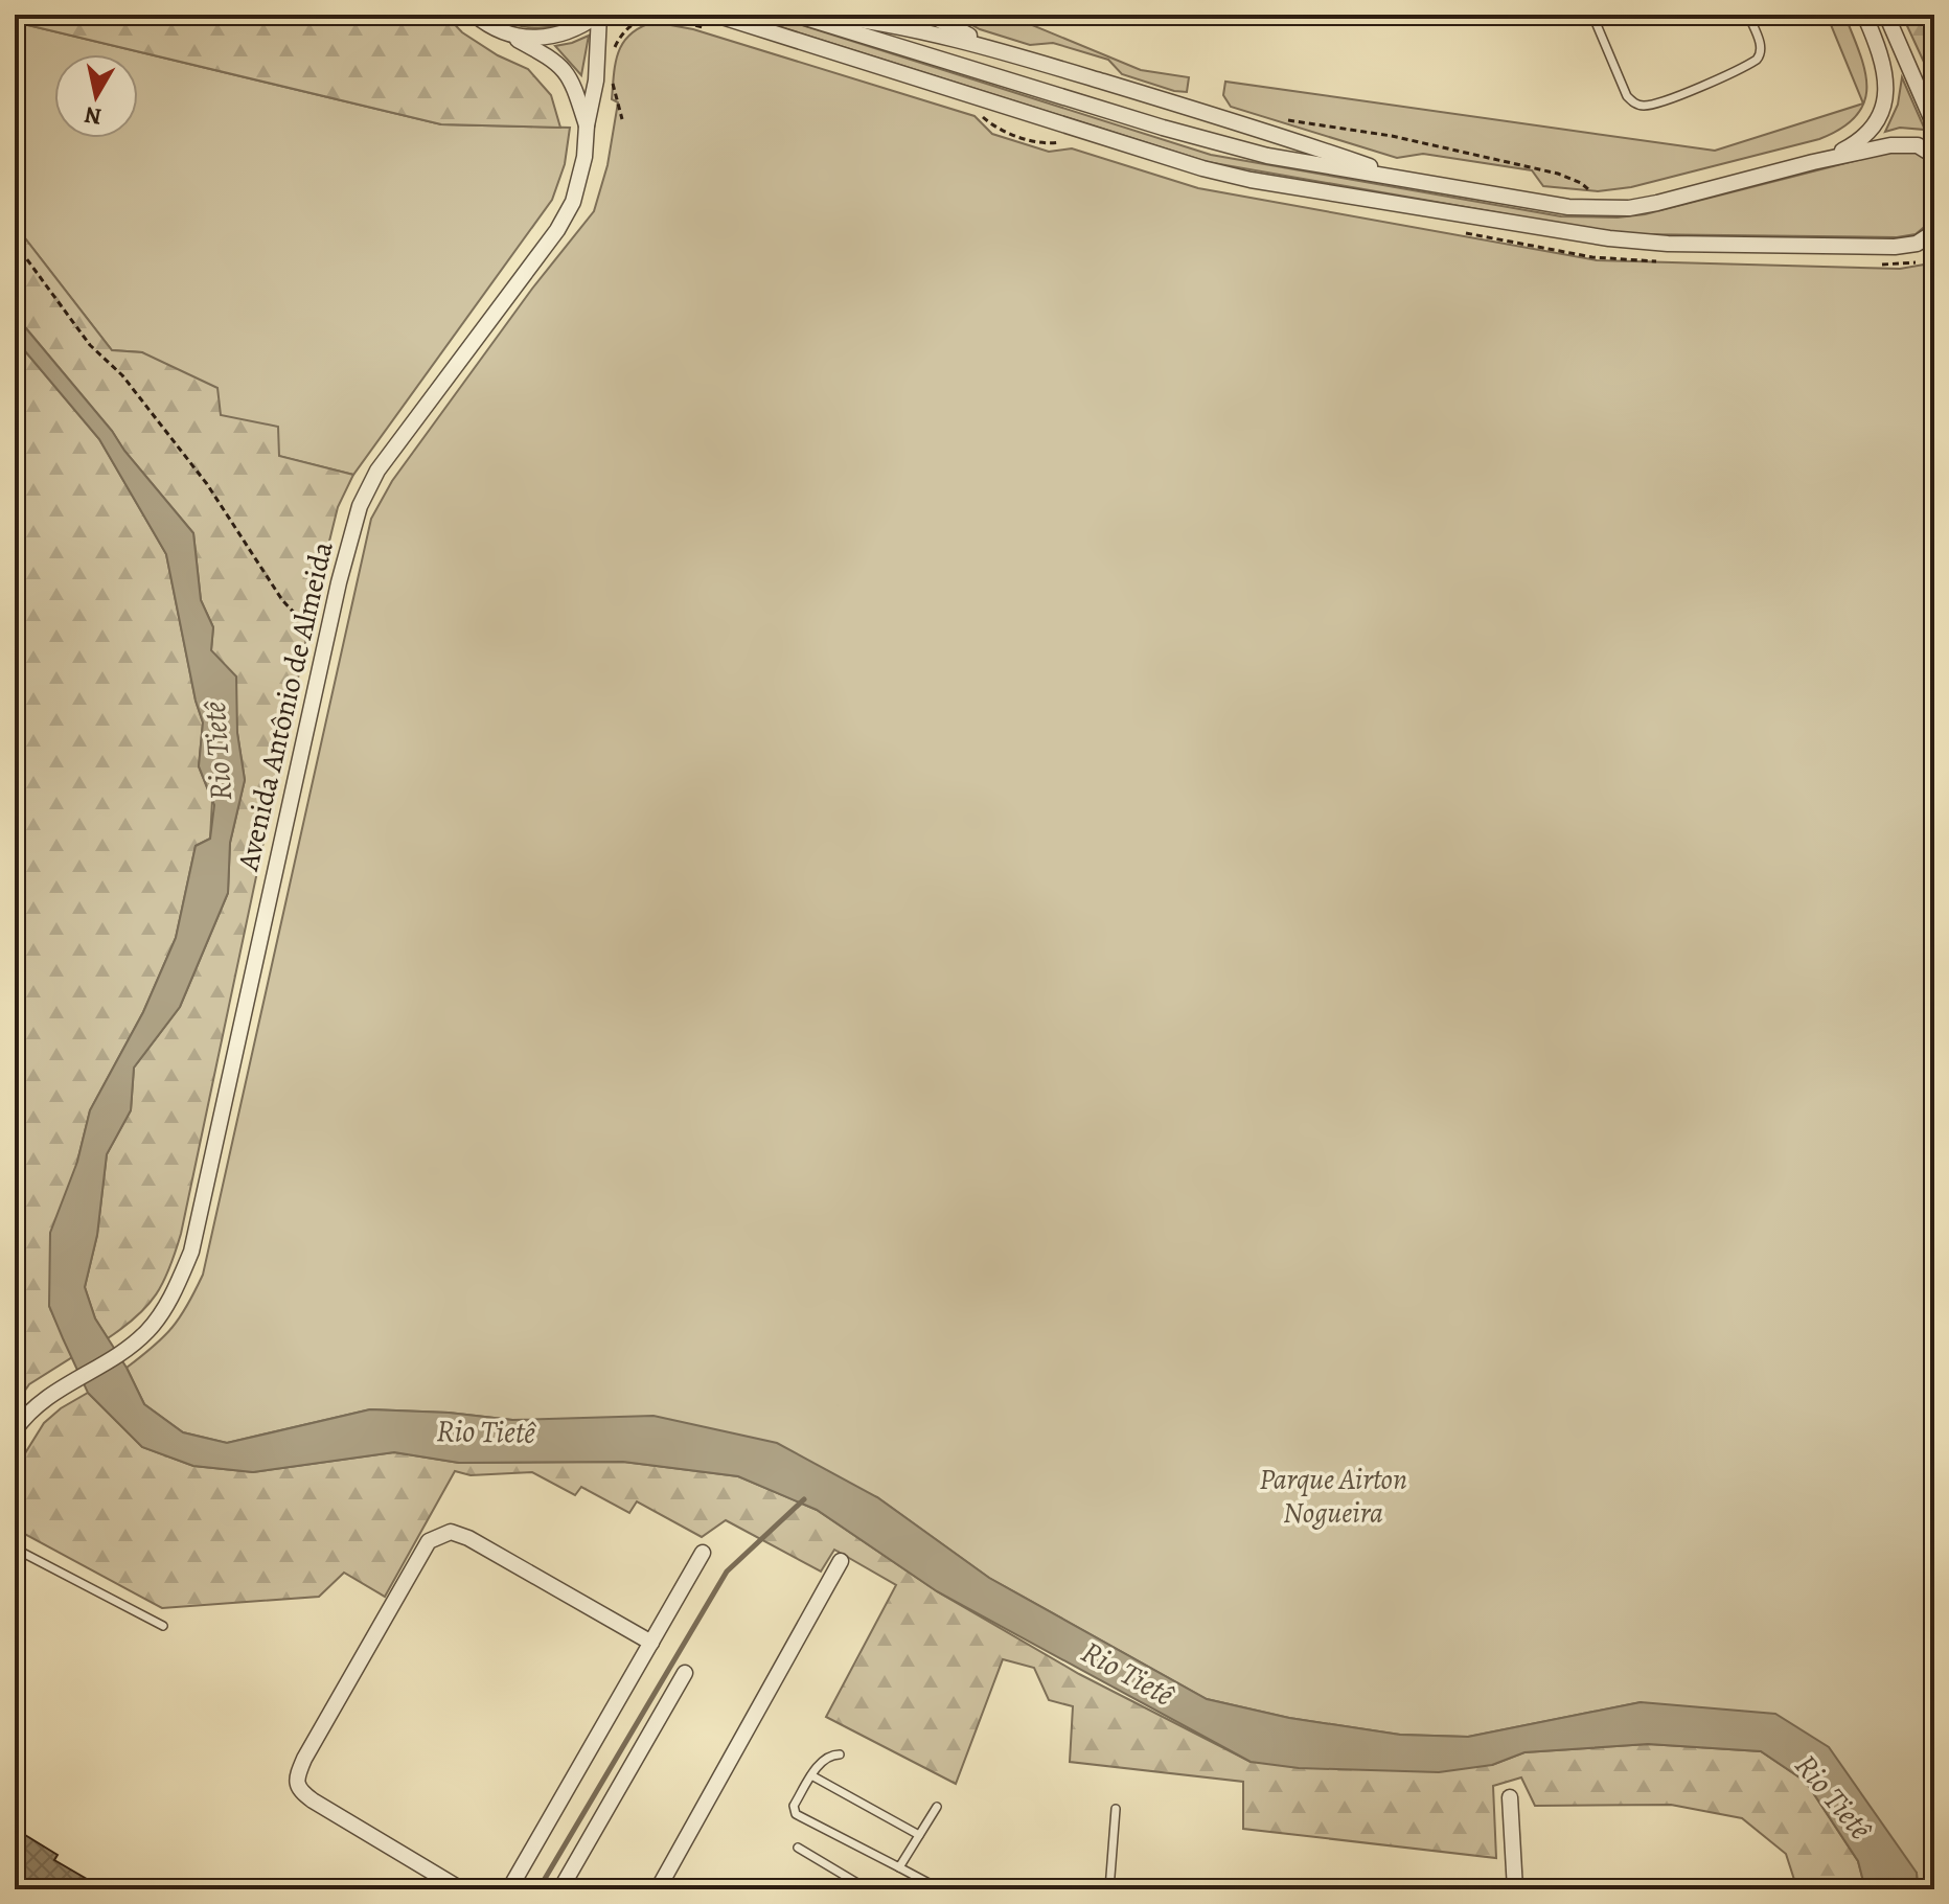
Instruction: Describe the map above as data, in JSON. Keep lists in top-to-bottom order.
{
  "streets": {
    "street": ["Avenida Antônio de Almeida"]
  },
  "water": ["Rio Tietê"],
  "parks": ["Parque Airton Nogueira"],
  "north": "bottom"
}
